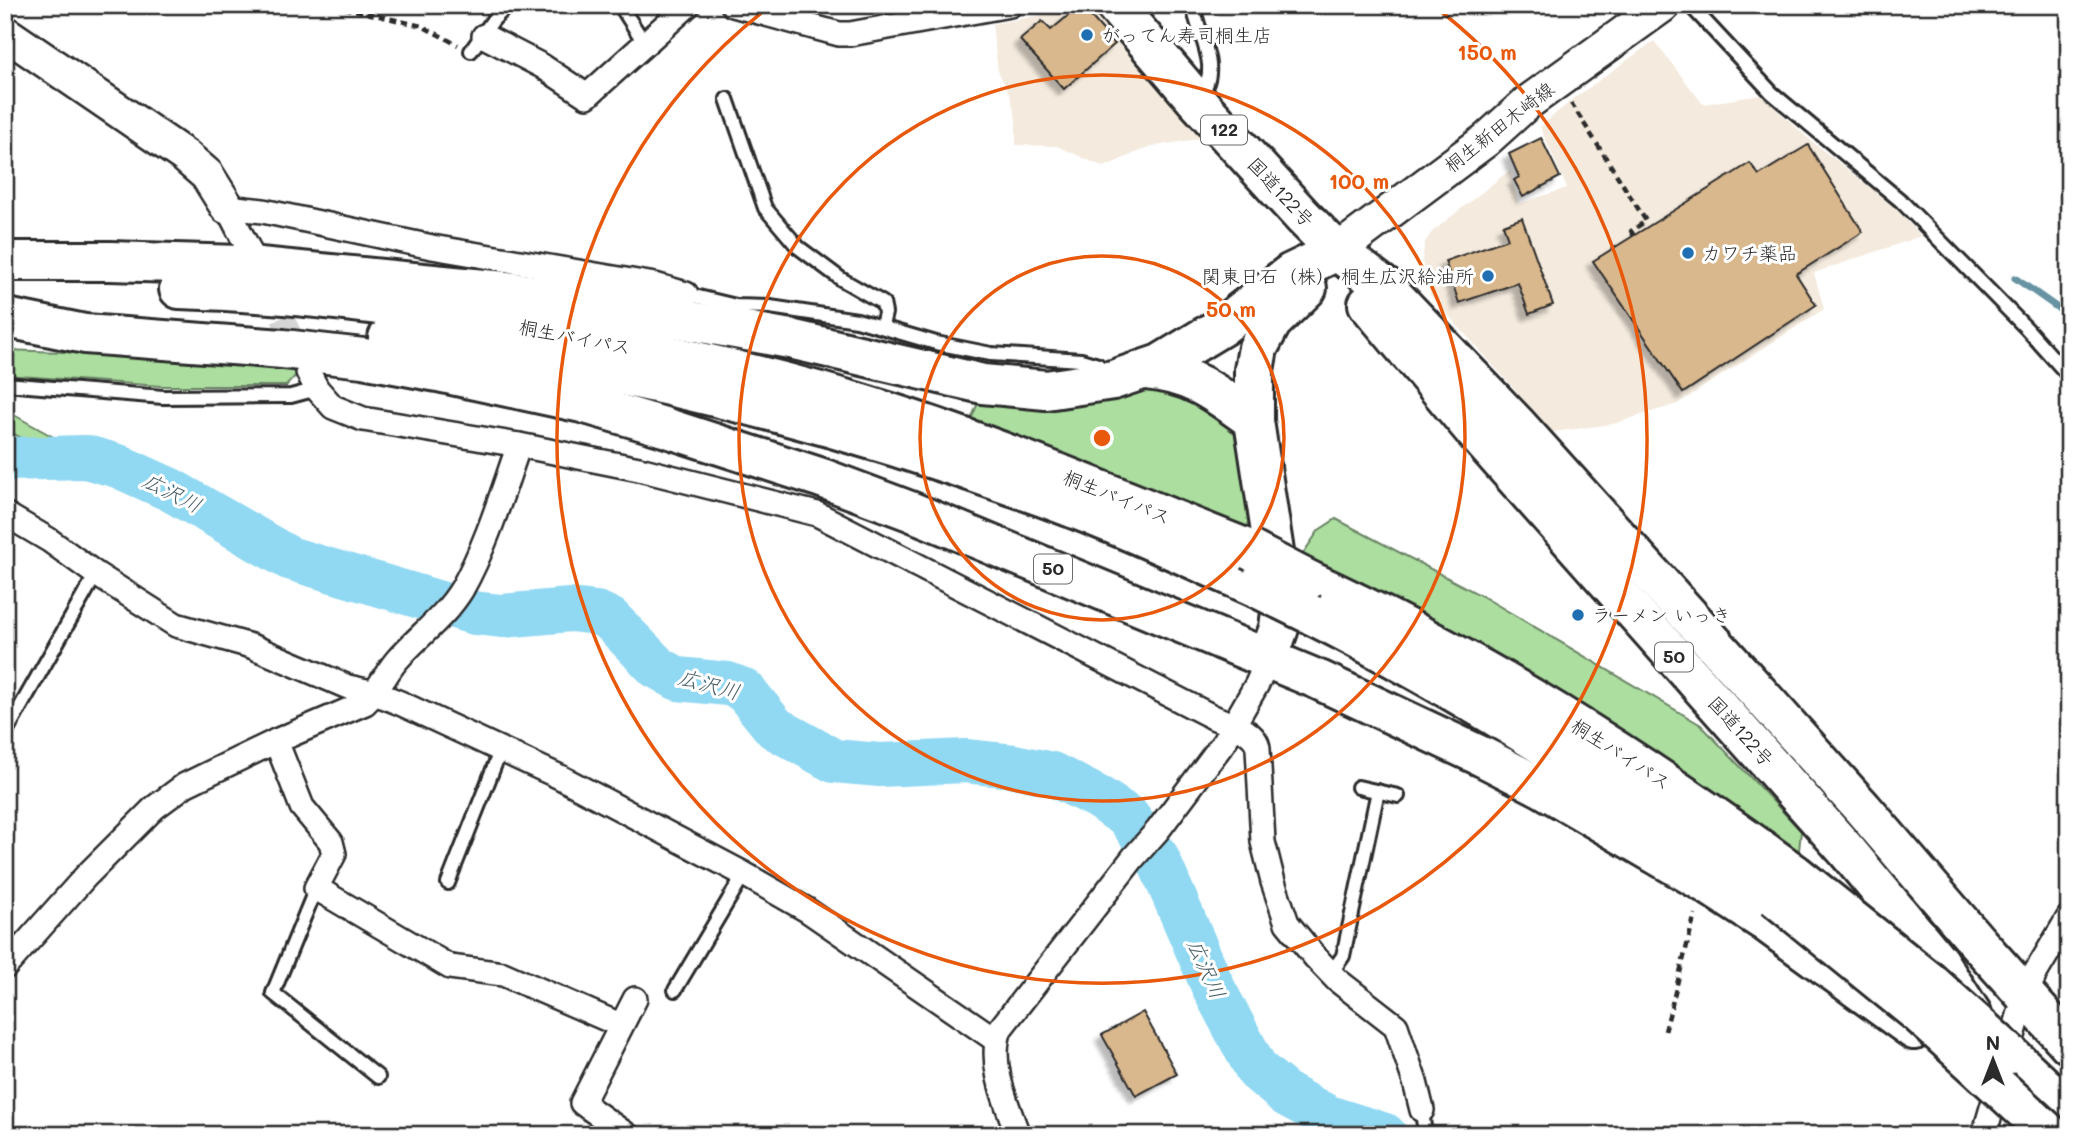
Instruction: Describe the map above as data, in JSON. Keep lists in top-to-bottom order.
{
  "streets": {
    "highway": [
      "122",
      "国道122号",
      "桐生バイパス",
      "50"
    ],
    "main road": ["桐生新田木崎線"]
  },
  "crossings": [
    ["桐生新田木崎線", "国道122号"],
    ["国道122号", "50"],
    ["桐生バイパス", "50"]
  ],
  "water": ["広沢川"],
  "places": [
    "がってん寿司桐生店",
    "カワチ薬品",
    "関東日石（株） 桐生広沢給油所",
    "ラーメン いっき"
  ],
  "north": "top",
  "rings": ["150 m", "100 m", "50 m"]
}
